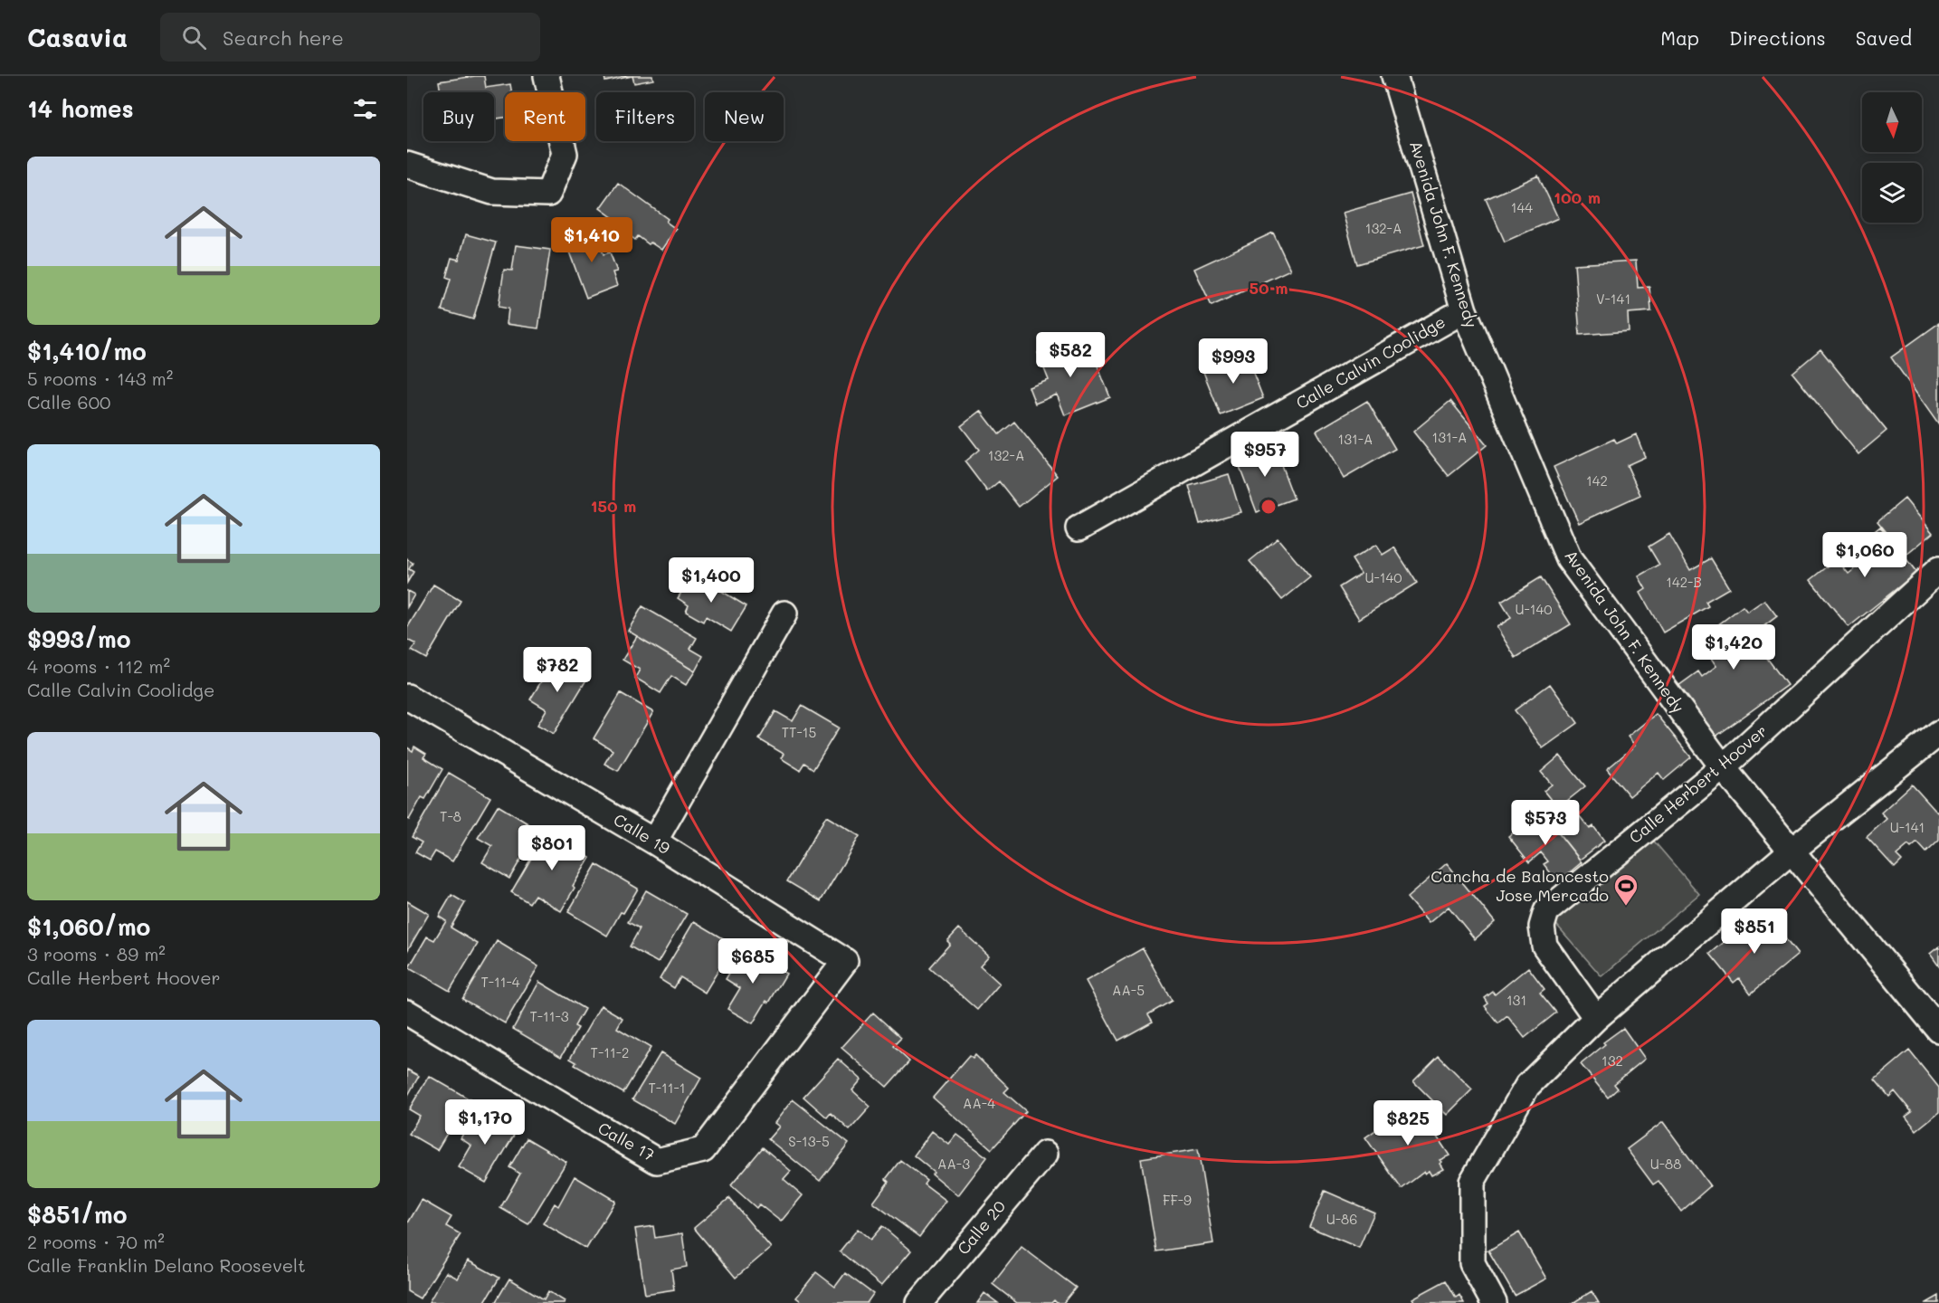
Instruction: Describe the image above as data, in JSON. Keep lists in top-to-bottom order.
{
  "streets": {
    "street": [
      "Avenida John F. Kennedy",
      "Calle Calvin Coolidge",
      "Calle Herbert Hoover",
      "Calle 19",
      "Calle 17",
      "Calle 20"
    ]
  },
  "crossings": [
    ["Avenida John F. Kennedy", "Calle Calvin Coolidge"],
    ["Avenida John F. Kennedy", "Calle Herbert Hoover"],
    ["Calle 19", "Calle 17"]
  ],
  "places": {
    "sports": ["Cancha de Baloncesto Jose Mercado"]
  },
  "house_numbers": [
    "144",
    "132-A",
    "V-141",
    "131-A",
    "131-A",
    "132-A",
    "142",
    "U-140",
    "142-B",
    "U-140",
    "TT-15",
    "T-8",
    "U-141",
    "T-11-4",
    "AA-5",
    "131",
    "T-11-3",
    "T-11-2",
    "132",
    "T-11-1",
    "AA-4",
    "S-13-5",
    "AA-3",
    "U-88",
    "FF-9",
    "U-86"
  ],
  "north": "bottom",
  "page": {
    "header": "Casavia",
    "search": "Search here",
    "nav": ["Map", "Directions", "Saved"],
    "heading": "14 homes",
    "chip": [
      "Buy",
      "Rent",
      "Filters",
      "New"
    ],
    "list": [
      {
        "name": "$1,410/mo",
        "note": "5 rooms · 143 m² · Calle 600"
      },
      {
        "name": "$993/mo",
        "note": "4 rooms · 112 m² · Calle Calvin Coolidge"
      },
      {
        "name": "$1,060/mo",
        "note": "3 rooms · 89 m² · Calle Herbert Hoover"
      },
      {
        "name": "$851/mo",
        "note": "2 rooms · 70 m² · Calle Franklin Delano Roosevelt"
      }
    ],
    "price": [
      "$1,410",
      "$582",
      "$993",
      "$957",
      "$1,060",
      "$1,400",
      "$1,420",
      "$782",
      "$573",
      "$801",
      "$851",
      "$685",
      "$1,170",
      "$825"
    ]
  },
  "rings": ["100 m", "50 m", "150 m"]
}
